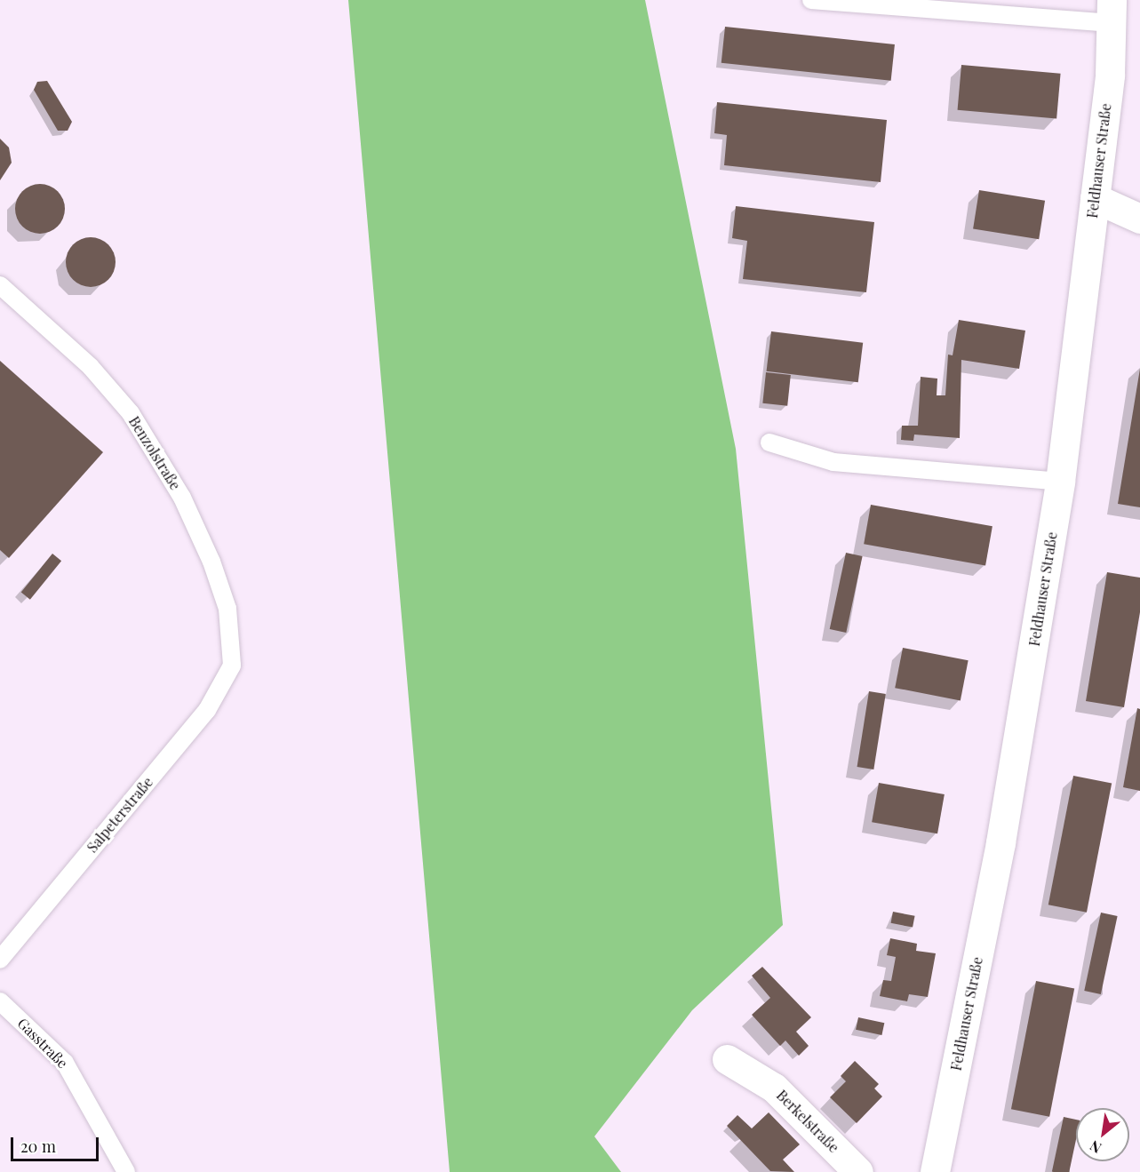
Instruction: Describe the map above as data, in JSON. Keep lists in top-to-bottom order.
{
  "streets": {
    "street": ["Feldhauser Straße", "Berkelstraße"],
    "lane": ["Benzolstraße", "Salpeterstraße", "Gasstraße"]
  },
  "crossings": [
    ["Benzolstraße", "Salpeterstraße"]
  ],
  "scale_bar": "20 m",
  "north": "bottom left"
}
